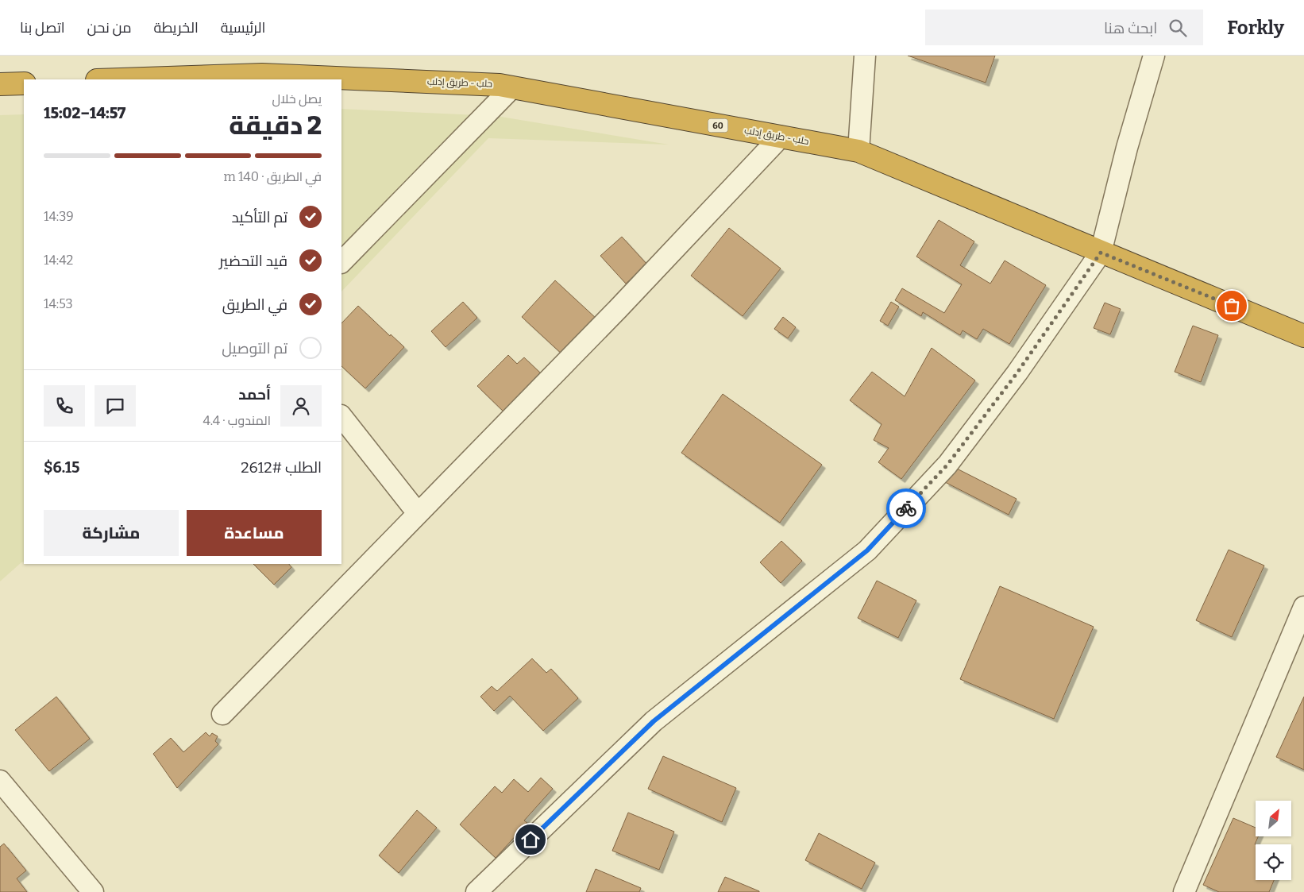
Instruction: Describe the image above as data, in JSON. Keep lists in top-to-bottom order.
{
  "streets": {
    "highway": ["حلب - طريق إدلب", "60"]
  },
  "north": "top right",
  "page": {
    "header": "Forkly",
    "search": "ابحث هنا",
    "nav": [
      "الرئيسية",
      "الخريطة",
      "من نحن",
      "اتصل بنا"
    ],
    "heading": ["2 دقيقة", "يصل خلال", "14:57–15:02"],
    "panel": [
      "أحمد",
      "المندوب · 4.4",
      "الطلب #2612",
      "$6.15"
    ],
    "bar": "في الطريق · 140 m",
    "list": [
      ["تم التأكيد", "14:39"],
      ["قيد التحضير", "14:42"],
      ["في الطريق", "14:53"],
      "تم التوصيل"
    ],
    "buttons": ["مساعدة", "مشاركة"]
  }
}
